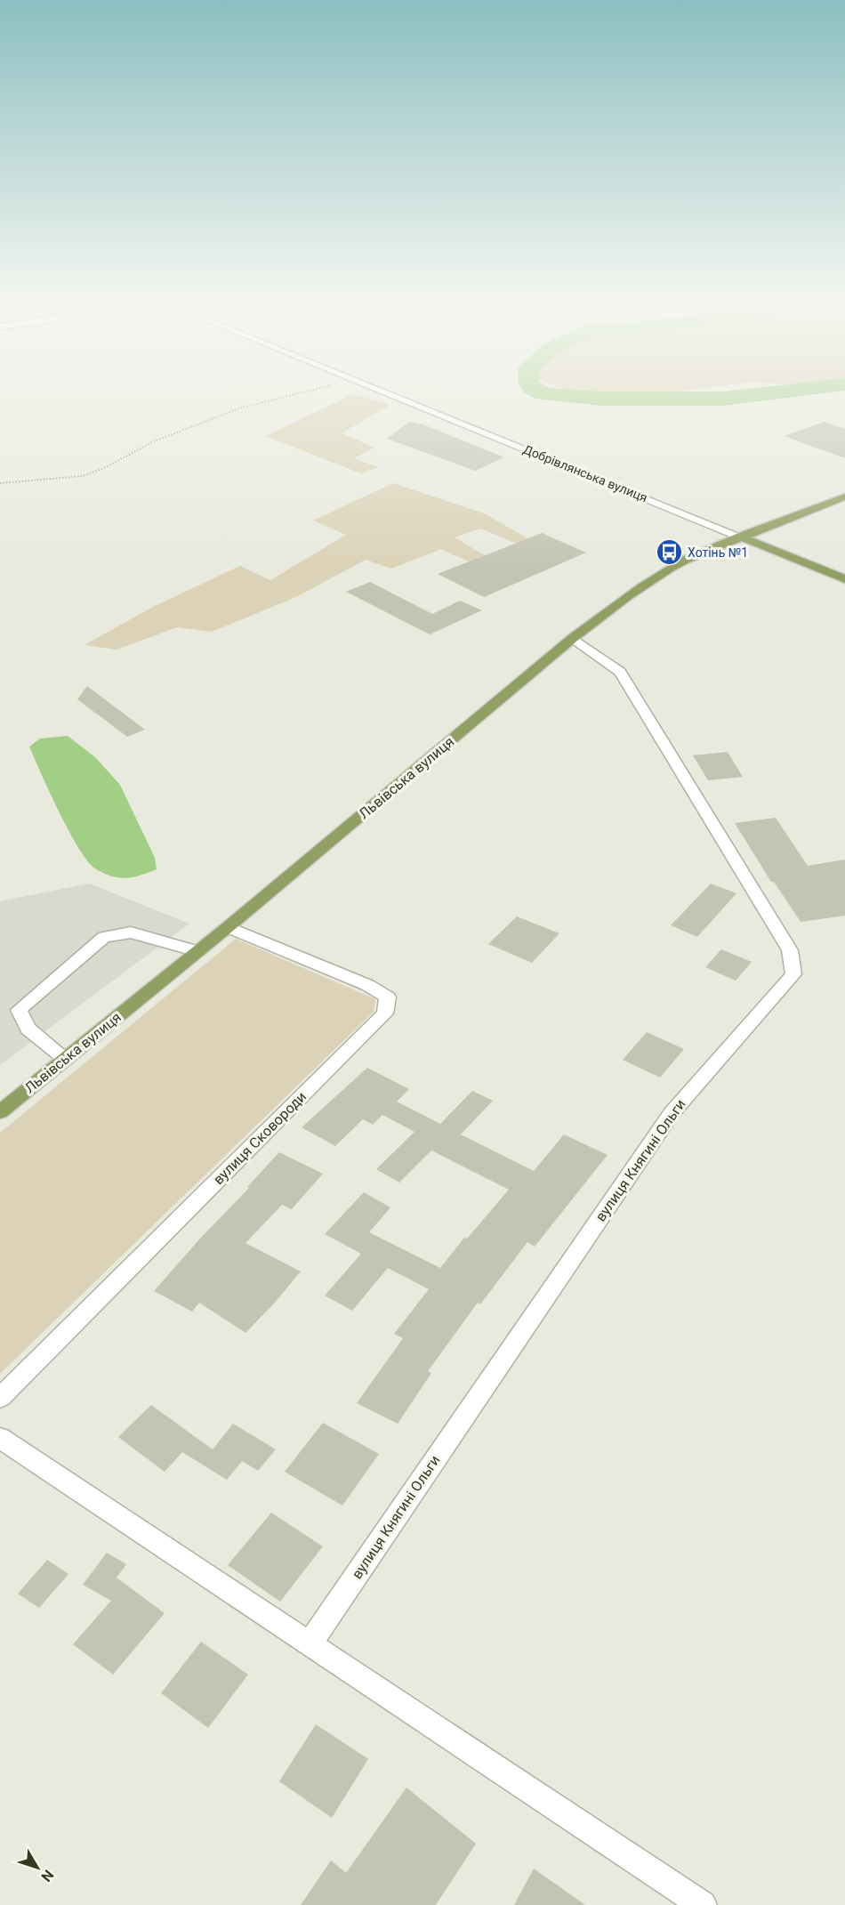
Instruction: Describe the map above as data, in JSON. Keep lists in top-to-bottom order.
{
  "streets": {
    "main road": ["Львівська вулиця"],
    "street": ["Добрівлянська вулиця", "вулиця Сковороди", "вулиця Княгині Ольги"]
  },
  "crossings": [
    ["Добрівлянська вулиця", "Львівська вулиця"],
    ["Львівська вулиця", "вулиця Сковороди"],
    ["Львівська вулиця", "вулиця Княгині Ольги"]
  ],
  "places": {
    "bus stop": ["Хотінь №1"]
  },
  "north": "bottom right"
}
